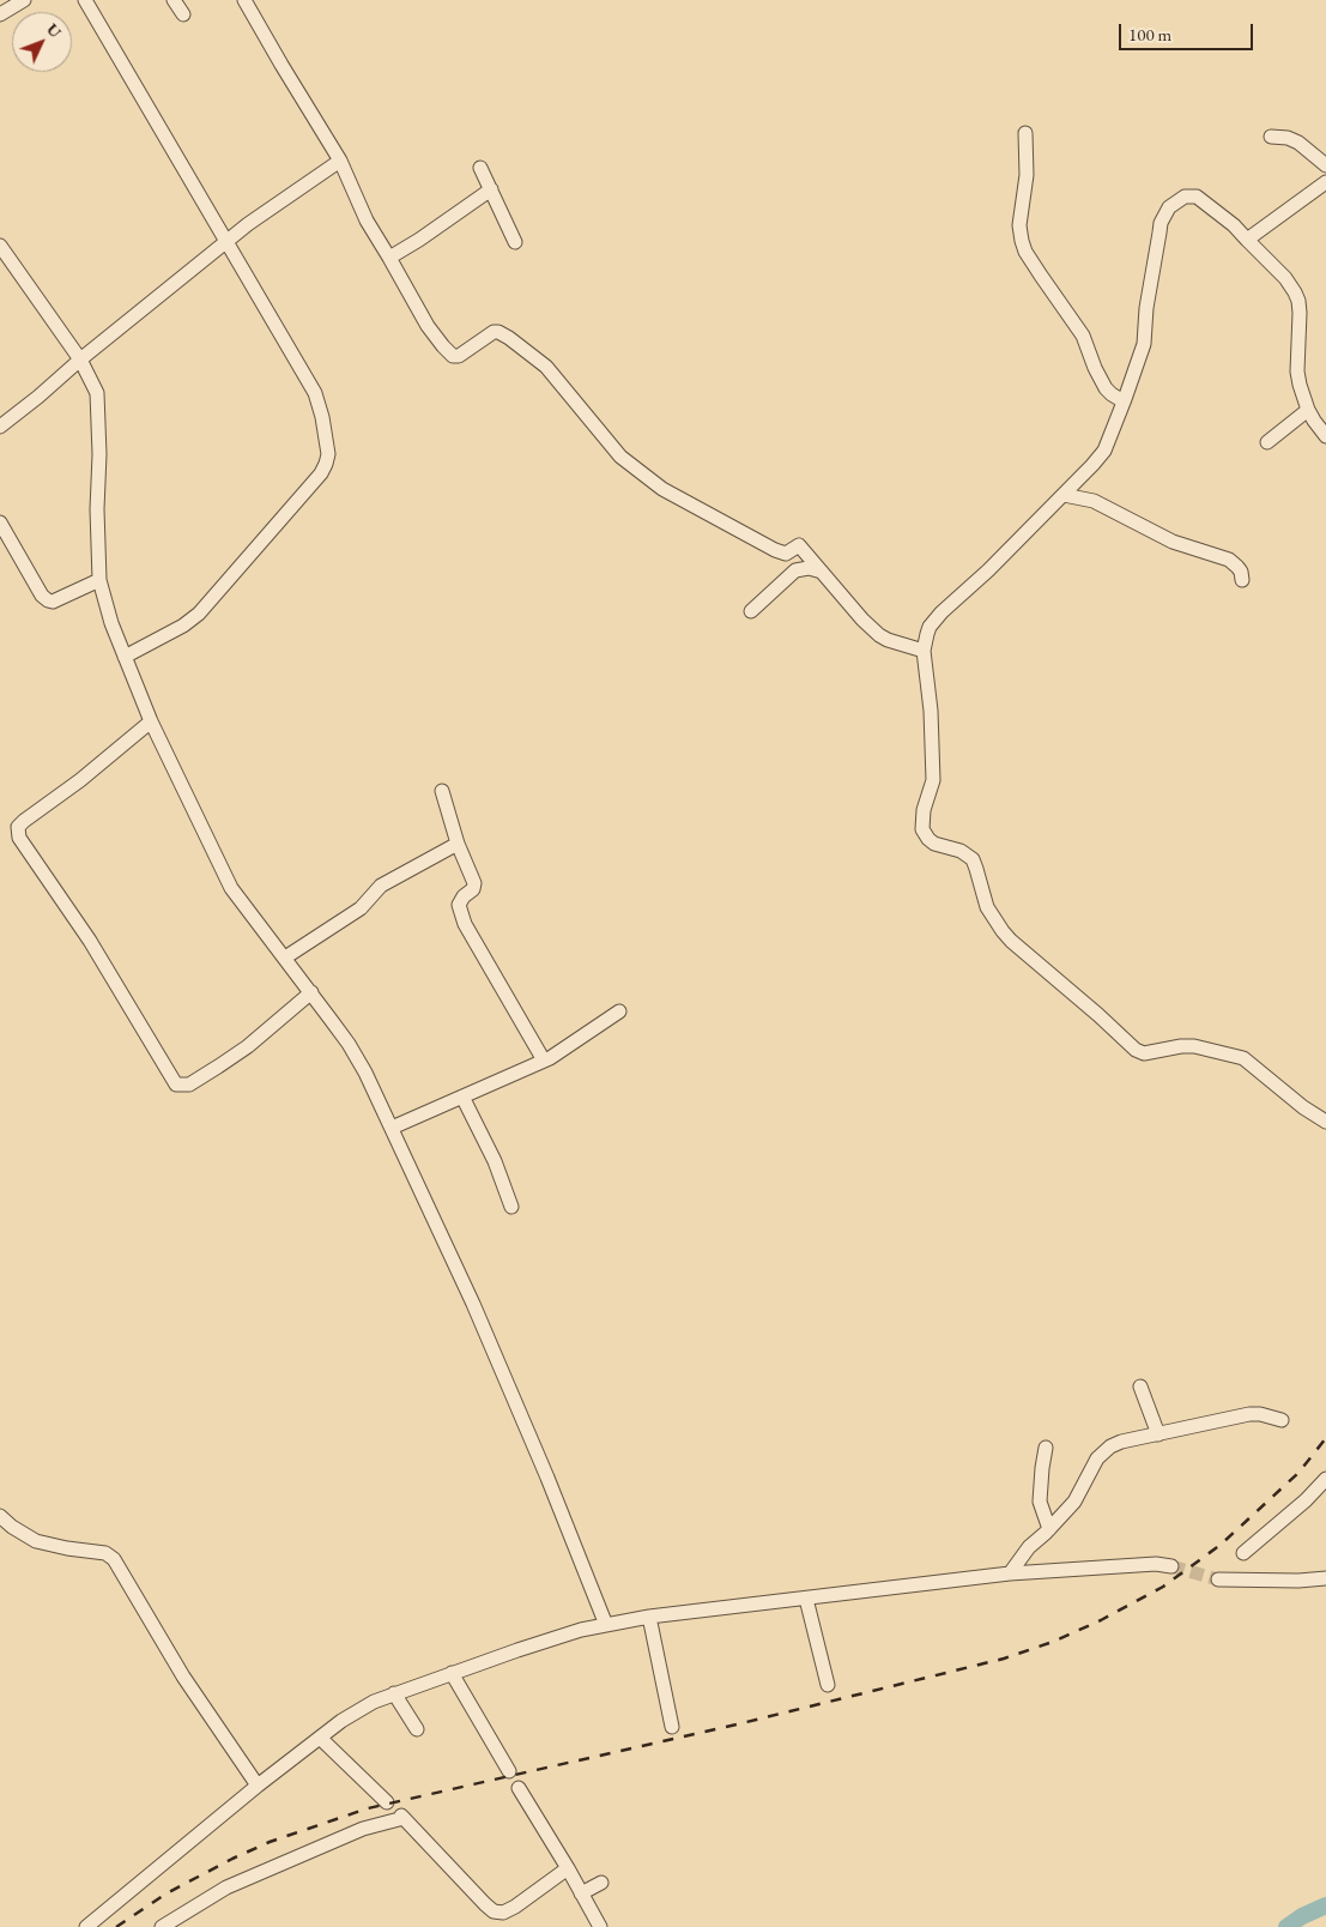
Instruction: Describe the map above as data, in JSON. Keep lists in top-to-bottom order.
{
  "scale_bar": "100 m",
  "north": "top right"
}
